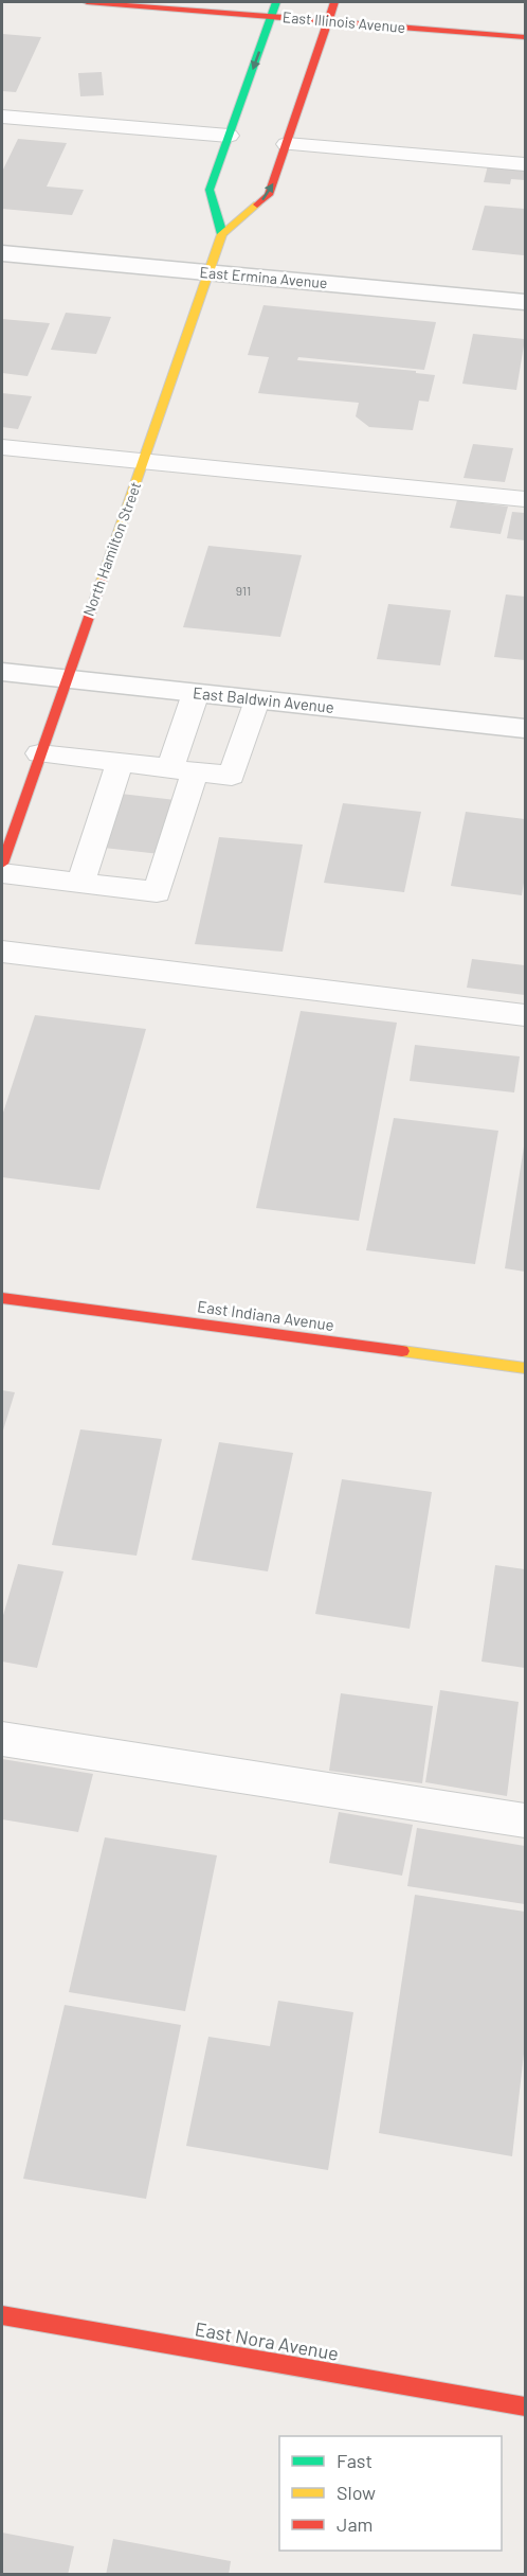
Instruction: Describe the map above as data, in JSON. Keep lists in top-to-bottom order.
{
  "streets": {
    "main road": [
      "East Illinois Avenue",
      "North Hamilton Street",
      "East Indiana Avenue",
      "East Nora Avenue"
    ],
    "street": ["East Ermina Avenue", "East Baldwin Avenue"]
  },
  "crossings": [
    ["East Illinois Avenue", "North Hamilton Street"],
    ["East Ermina Avenue", "North Hamilton Street"],
    ["North Hamilton Street", "East Baldwin Avenue"]
  ],
  "house_numbers": ["911"],
  "legend": ["Fast", "Slow", "Jam"]
}
